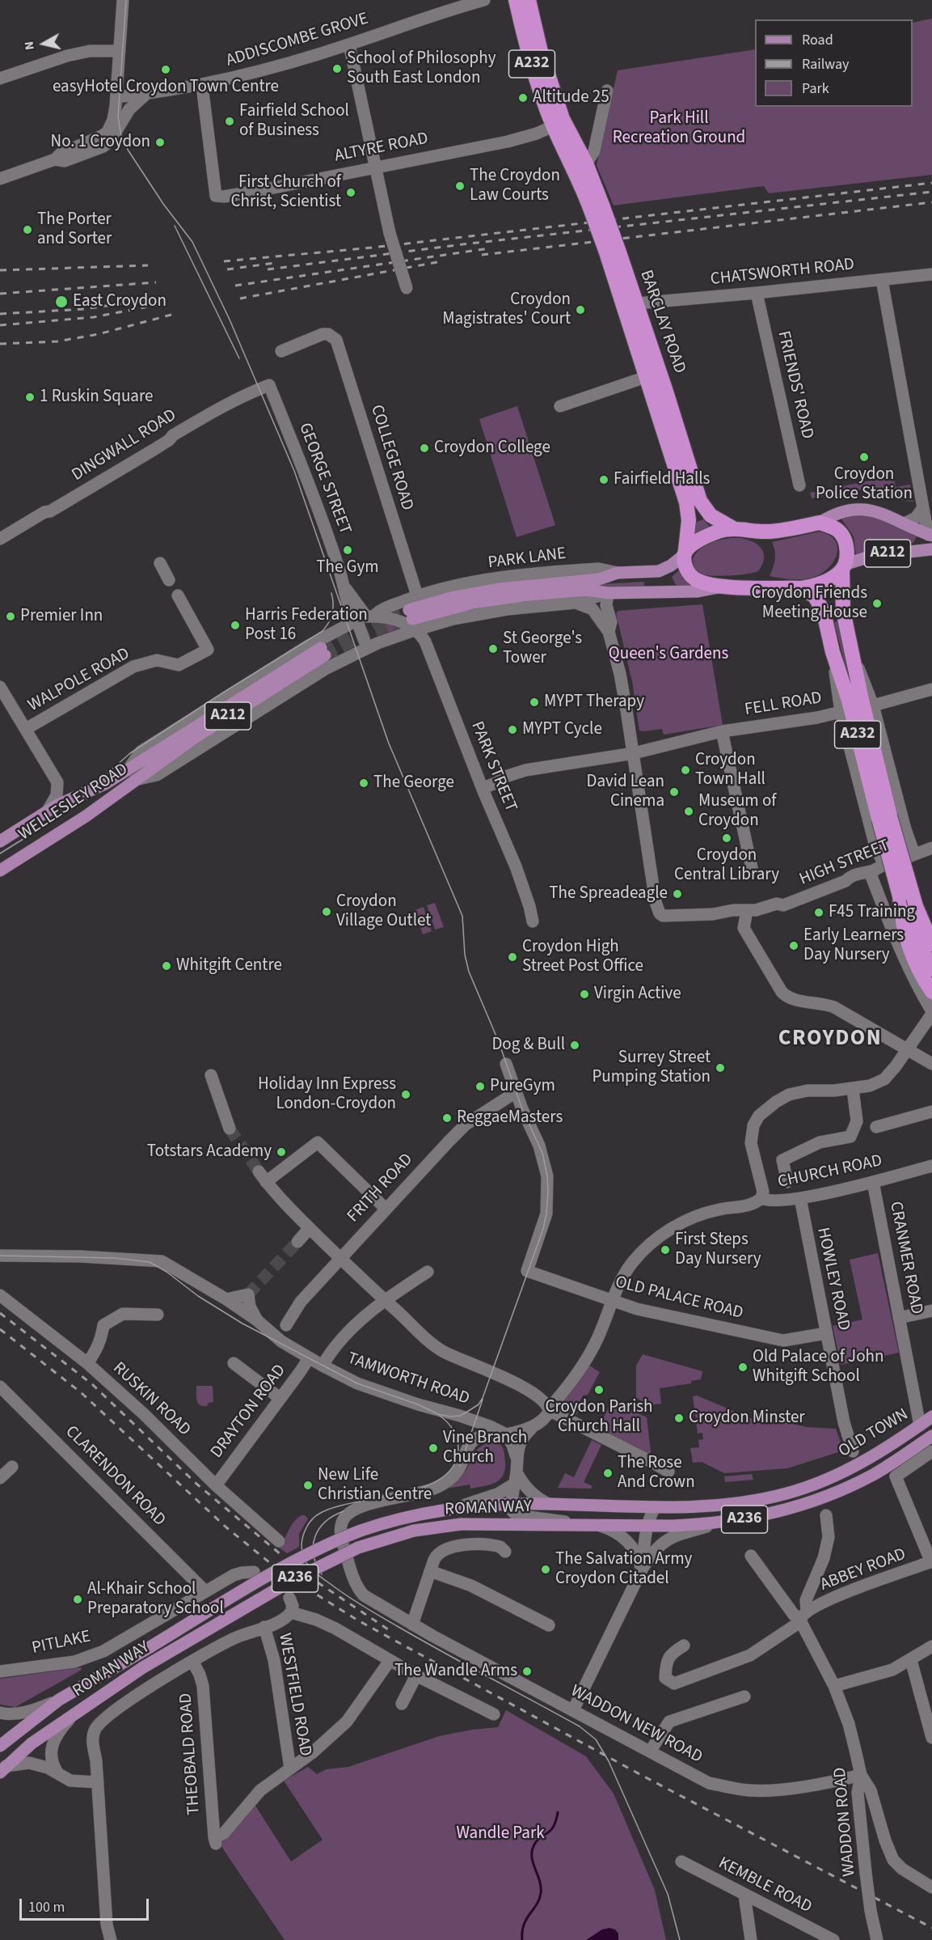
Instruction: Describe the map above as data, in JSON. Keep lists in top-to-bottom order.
{
  "streets": {
    "highway": ["A232", "BARCLAY ROAD"],
    "main road": [
      "A212",
      "PARK LANE",
      "WELLESLEY ROAD",
      "OLD TOWN",
      "ROMAN WAY",
      "A236"
    ],
    "street": [
      "ADDISCOMBE GROVE",
      "ALTYRE ROAD",
      "CHATSWORTH ROAD",
      "FRIENDS' ROAD",
      "DINGWALL ROAD",
      "COLLEGE ROAD",
      "GEORGE STREET",
      "WALPOLE ROAD",
      "FELL ROAD",
      "PARK STREET",
      "HIGH STREET",
      "CHURCH ROAD",
      "FRITH ROAD",
      "CRANMER ROAD",
      "HOWLEY ROAD",
      "OLD PALACE ROAD",
      "TAMWORTH ROAD",
      "RUSKIN ROAD",
      "DRAYTON ROAD",
      "CLARENDON ROAD",
      "ABBEY ROAD",
      "PITLAKE",
      "WESTFIELD ROAD",
      "WADDON NEW ROAD",
      "THEOBALD ROAD",
      "WADDON ROAD",
      "KEMBLE ROAD"
    ]
  },
  "crossings": [
    ["ADDISCOMBE GROVE", "ALTYRE ROAD"],
    ["A232", "ALTYRE ROAD"],
    ["A232", "BARCLAY ROAD"],
    ["A232", "A212"],
    ["ALTYRE ROAD", "BARCLAY ROAD"],
    ["CHATSWORTH ROAD", "BARCLAY ROAD"],
    ["CHATSWORTH ROAD", "FRIENDS' ROAD"],
    ["BARCLAY ROAD", "PARK LANE"],
    ["DINGWALL ROAD", "GEORGE STREET"],
    ["COLLEGE ROAD", "PARK LANE"],
    ["GEORGE STREET", "PARK LANE"],
    ["GEORGE STREET", "WELLESLEY ROAD"],
    ["A212", "WELLESLEY ROAD"],
    ["PARK LANE", "WELLESLEY ROAD"],
    ["FELL ROAD", "PARK STREET"],
    ["FELL ROAD", "HIGH STREET"],
    ["CHURCH ROAD", "CRANMER ROAD"],
    ["CHURCH ROAD", "HOWLEY ROAD"],
    ["CHURCH ROAD", "OLD PALACE ROAD"],
    ["FRITH ROAD", "OLD PALACE ROAD"],
    ["CRANMER ROAD", "OLD TOWN"],
    ["HOWLEY ROAD", "OLD PALACE ROAD"],
    ["TAMWORTH ROAD", "DRAYTON ROAD"],
    ["TAMWORTH ROAD", "WADDON NEW ROAD"],
    ["RUSKIN ROAD", "DRAYTON ROAD"],
    ["OLD TOWN", "ROMAN WAY"],
    ["CLARENDON ROAD", "PITLAKE"],
    ["ABBEY ROAD", "WADDON ROAD"],
    ["WESTFIELD ROAD", "THEOBALD ROAD"],
    ["WADDON NEW ROAD", "WADDON ROAD"]
  ],
  "districts": ["CROYDON"],
  "parks": ["Park Hill Recreation Ground", "Queen's Gardens", "Wandle Park"],
  "places": [
    "School of Philosophy South East London",
    "easyHotel Croydon Town Centre",
    "Altitude 25",
    "Fairfield School of Business",
    "No. 1 Croydon",
    "The Croydon Law Courts",
    "First Church of Christ, Scientist",
    "The Porter and Sorter",
    "East Croydon",
    "Croydon Magistrates' Court",
    "1 Ruskin Square",
    "Croydon College",
    "Croydon Police Station",
    "Fairfield Halls",
    "The Gym",
    "Croydon Friends Meeting House",
    "Premier Inn",
    "Harris Federation Post 16",
    "St George's Tower",
    "MYPT Therapy",
    "MYPT Cycle",
    "Croydon Town Hall",
    "The George",
    "David Lean Cinema",
    "Museum of Croydon",
    "Croydon Central Library",
    "The Spreadeagle",
    "Croydon Village Outlet",
    "F45 Training",
    "Early Learners Day Nursery",
    "Croydon High Street Post Office",
    "Whitgift Centre",
    "Virgin Active",
    "Dog & Bull",
    "Surrey Street Pumping Station",
    "PureGym",
    "Holiday Inn Express London-Croydon",
    "ReggaeMasters",
    "Totstars Academy",
    "First Steps Day Nursery",
    "Old Palace of John Whitgift School",
    "Croydon Parish Church Hall",
    "Croydon Minster",
    "Vine Branch Church",
    "The Rose And Crown",
    "New Life Christian Centre",
    "The Salvation Army Croydon Citadel",
    "Al-Khair School Preparatory School",
    "The Wandle Arms"
  ],
  "legend": ["Road", "Railway", "Park"],
  "scale_bar": "100 m",
  "north": "left"
}
